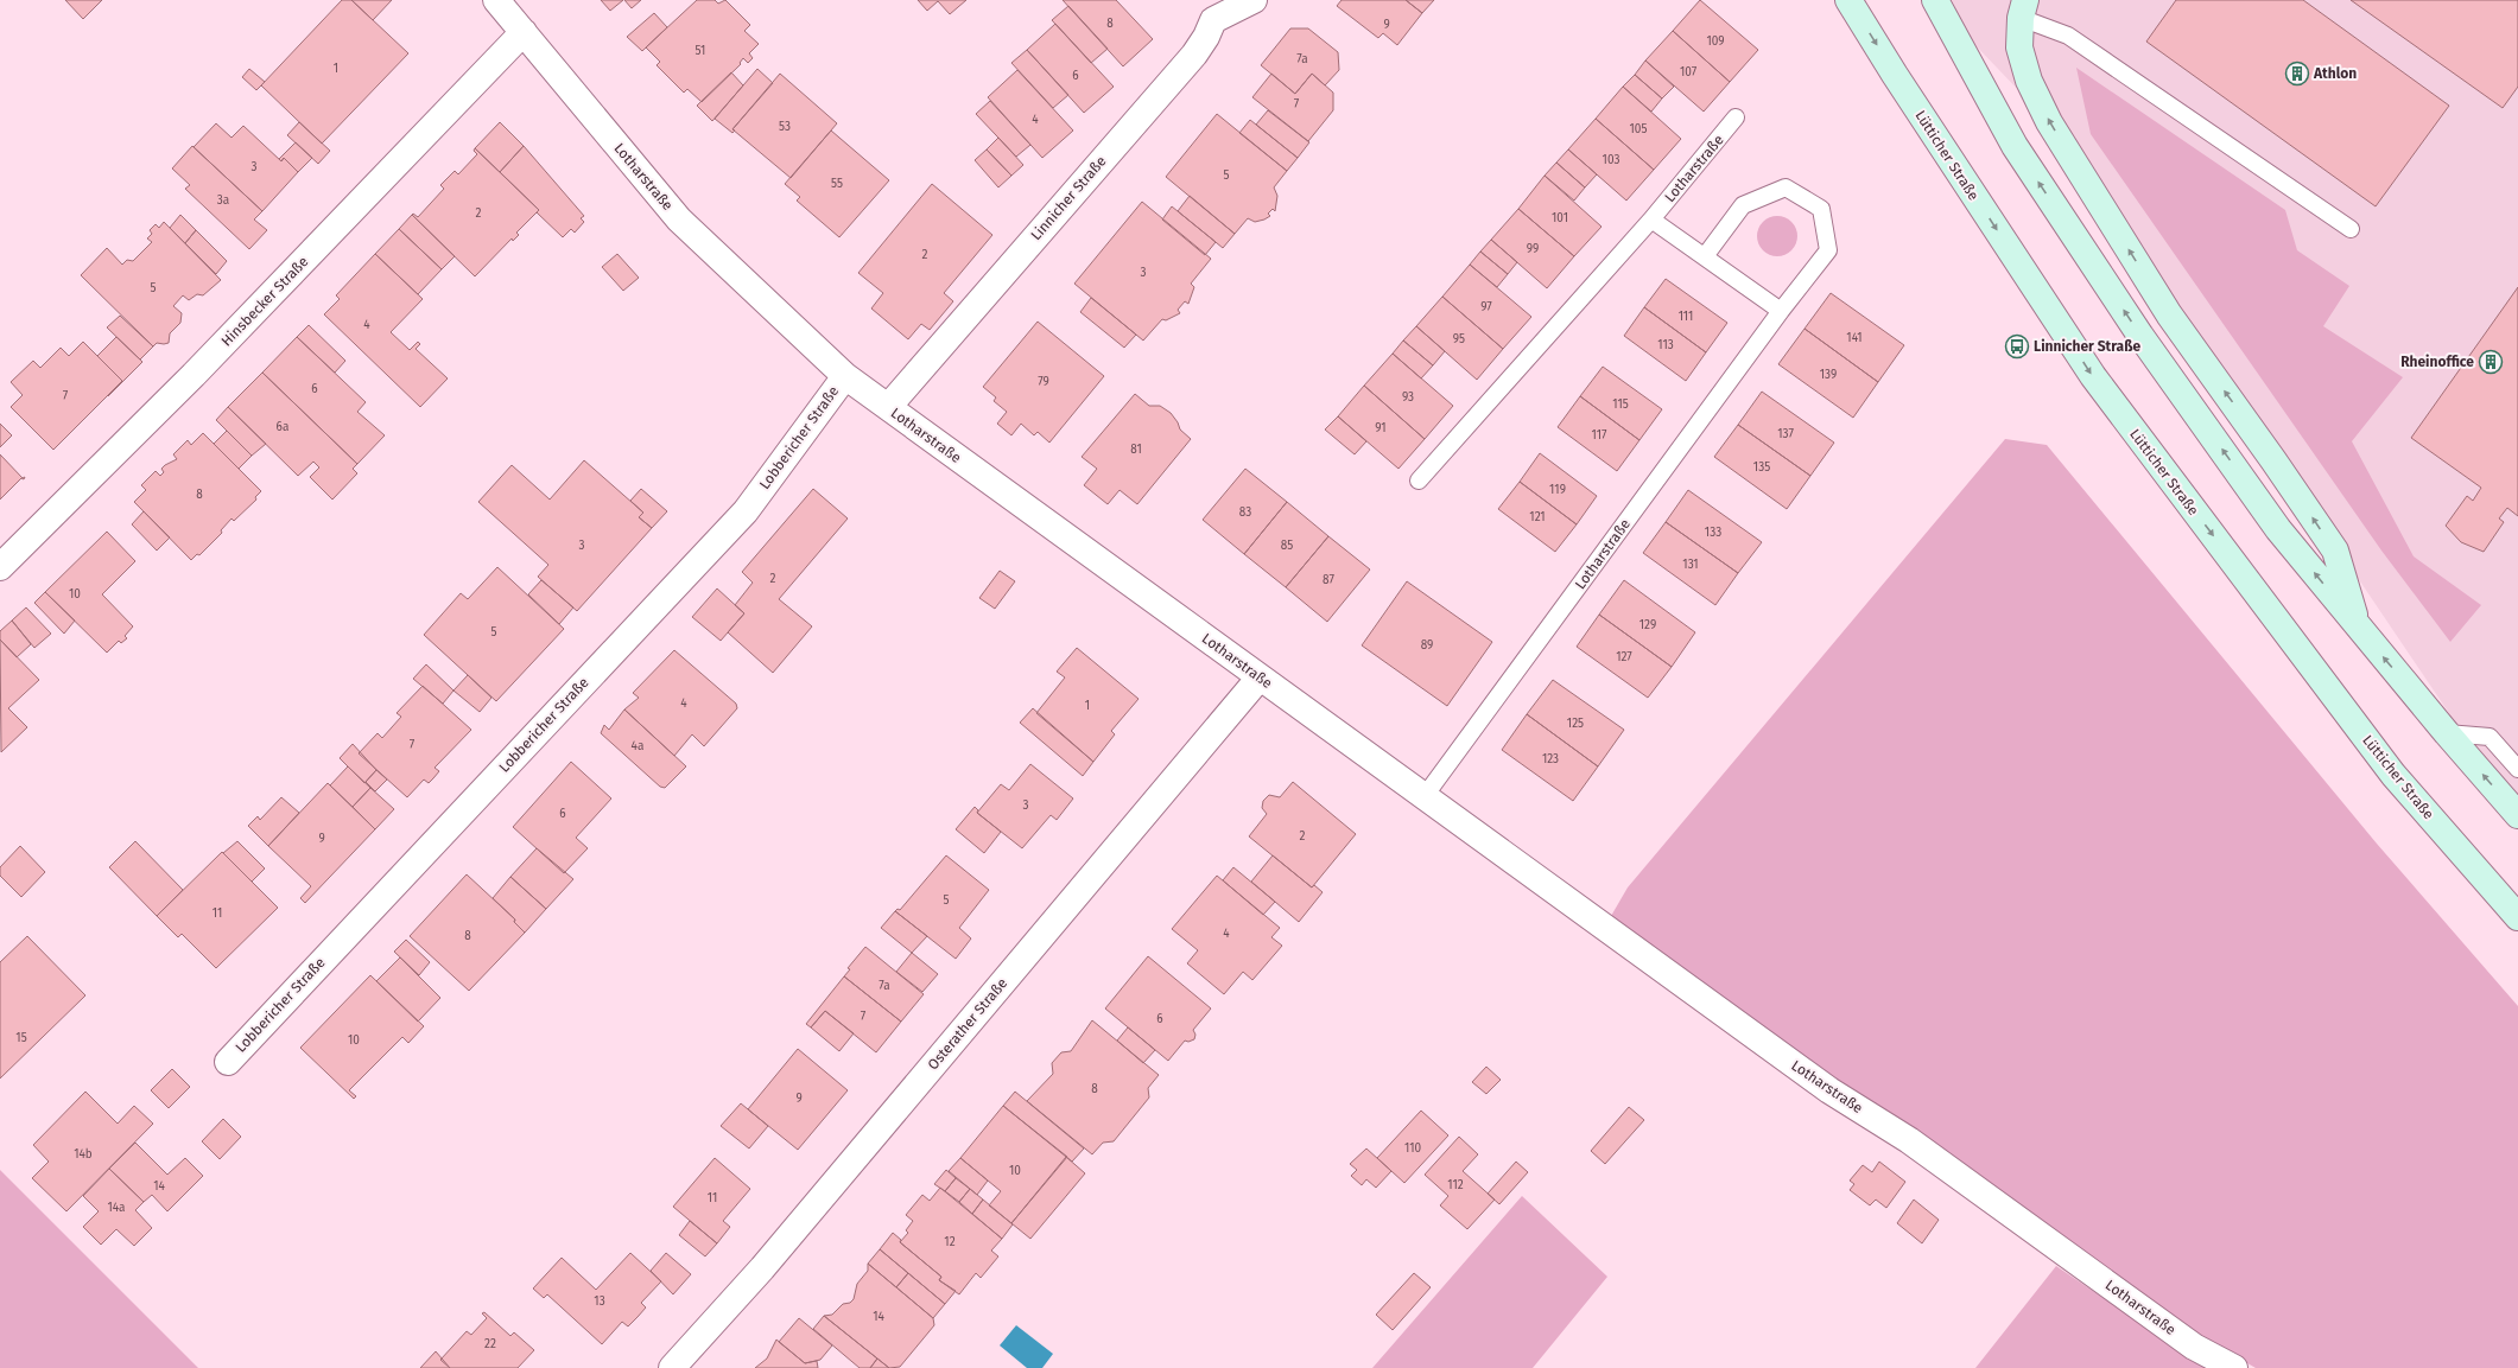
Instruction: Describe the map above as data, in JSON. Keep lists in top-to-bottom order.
{
  "streets": {
    "main road": ["Lütticher Straße"],
    "street": [
      "Lotharstraße",
      "Linnicher Straße",
      "Hinsbecker Straße",
      "Lobbericher Straße",
      "Osterather Straße"
    ]
  },
  "crossings": [
    ["Lotharstraße", "Linnicher Straße"],
    ["Lotharstraße", "Hinsbecker Straße"],
    ["Lotharstraße", "Lobbericher Straße"],
    ["Lotharstraße", "Osterather Straße"]
  ],
  "places": {
    "building": ["Athlon", "Rheinoffice"],
    "bus stop": ["Linnicher Straße"]
  },
  "house_numbers": [
    "8",
    "9",
    "109",
    "51",
    "7a",
    "1",
    "107",
    "6",
    "7",
    "4",
    "53",
    "105",
    "103",
    "3",
    "5",
    "55",
    "3a",
    "2",
    "101",
    "99",
    "2",
    "3",
    "5",
    "97",
    "111",
    "4",
    "141",
    "95",
    "113",
    "139",
    "79",
    "6",
    "7",
    "93",
    "115",
    "6a",
    "91",
    "137",
    "117",
    "81",
    "135",
    "119",
    "8",
    "83",
    "121",
    "133",
    "3",
    "85",
    "131",
    "2",
    "87",
    "10",
    "129",
    "5",
    "89",
    "127",
    "4",
    "1",
    "125",
    "7",
    "4a",
    "123",
    "3",
    "6",
    "2",
    "9",
    "5",
    "11",
    "4",
    "8",
    "7a",
    "7",
    "6",
    "15",
    "10",
    "8",
    "9",
    "110",
    "14b",
    "10",
    "112",
    "14",
    "11",
    "14a",
    "12",
    "13",
    "14",
    "22"
  ]
}
